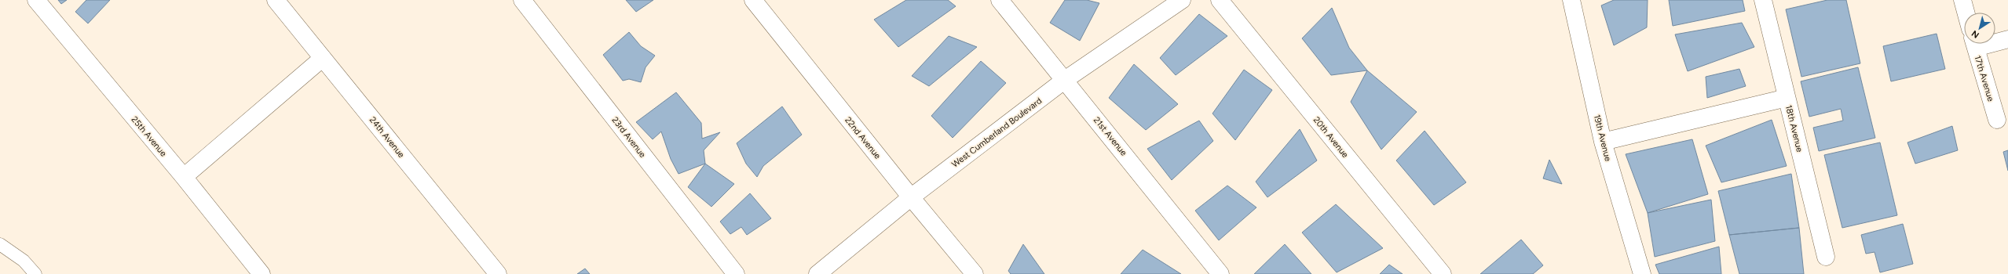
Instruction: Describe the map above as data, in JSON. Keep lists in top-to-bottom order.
{
  "streets": {
    "street": [
      "17th Avenue",
      "18th Avenue",
      "West Cumberland Boulevard",
      "25th Avenue",
      "21st Avenue",
      "24th Avenue",
      "23rd Avenue",
      "20th Avenue",
      "22nd Avenue",
      "19th Avenue"
    ]
  },
  "crossings": [
    ["West Cumberland Boulevard", "21st Avenue"],
    ["West Cumberland Boulevard", "22nd Avenue"]
  ],
  "north": "bottom left"
}
